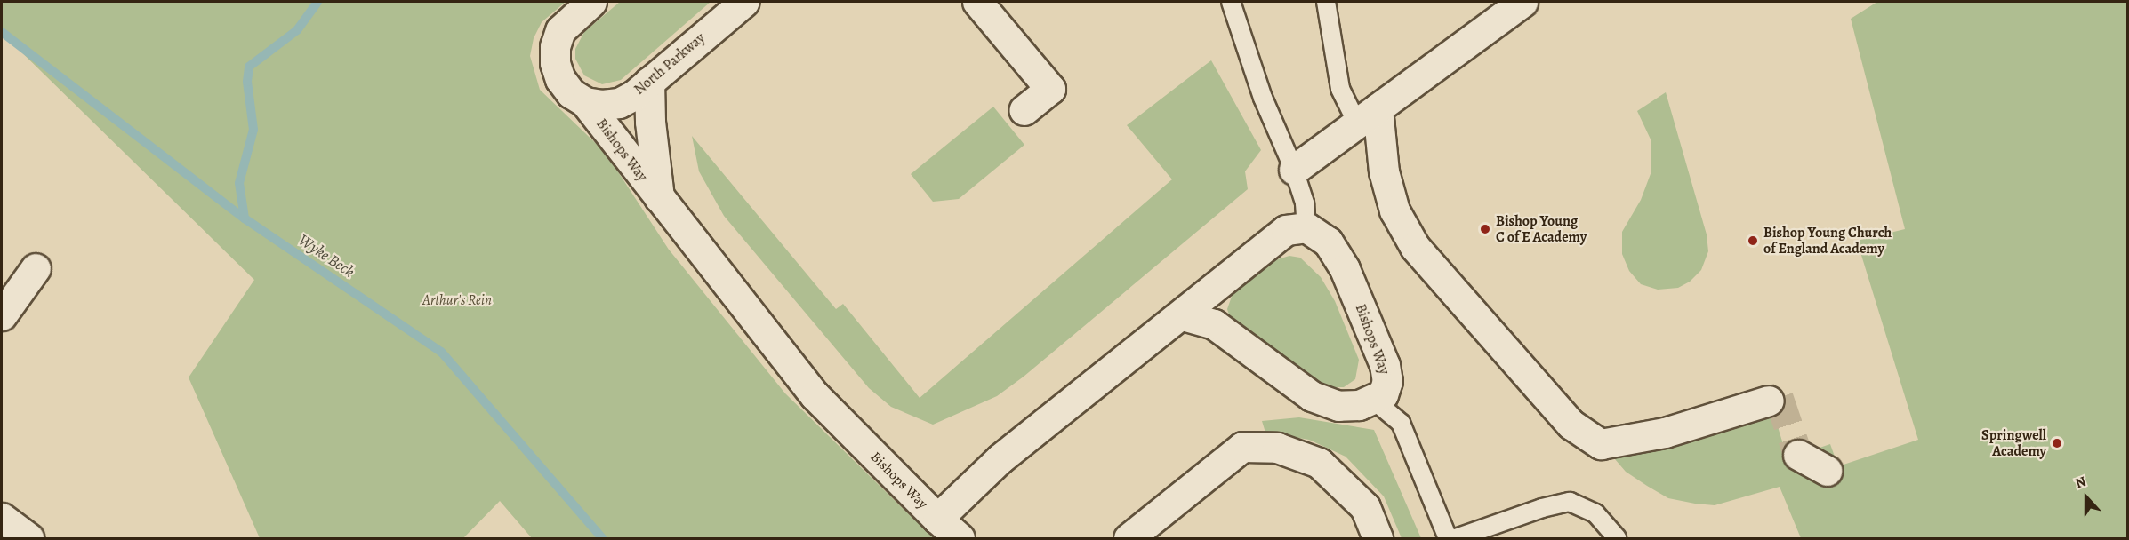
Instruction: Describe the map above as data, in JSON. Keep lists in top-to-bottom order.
{
  "streets": {
    "street": ["North Parkway", "Bishops Way"]
  },
  "crossings": [
    ["North Parkway", "Bishops Way"]
  ],
  "water": ["Wyke Beck"],
  "parks": ["Arthur's Rein"],
  "places": ["Bishop Young C of E Academy", "Bishop Young Church of England Academy", "Springwell Academy"],
  "north": "top"
}
